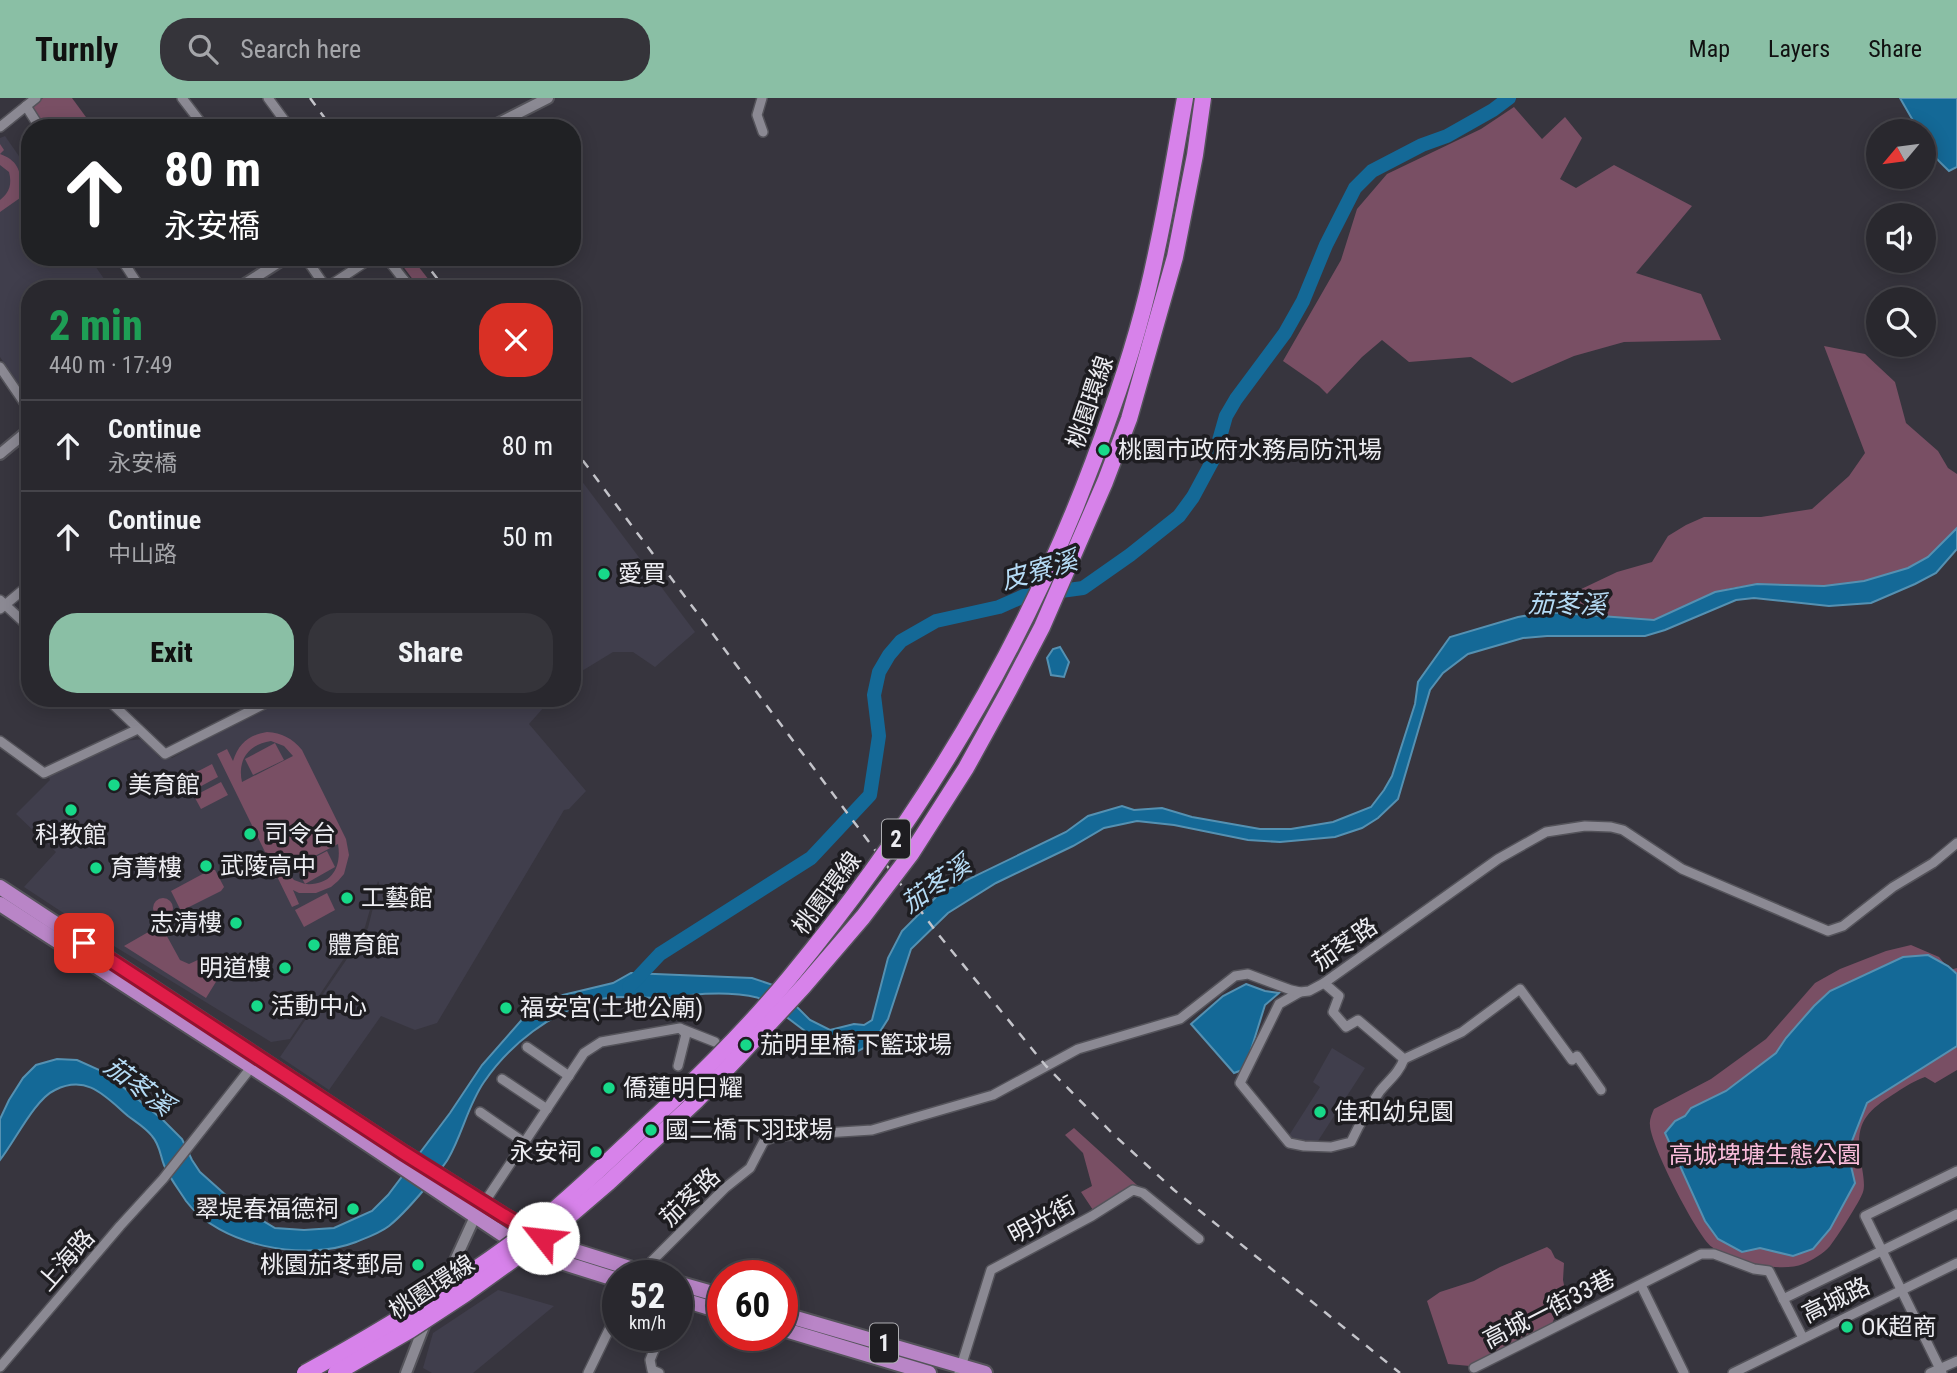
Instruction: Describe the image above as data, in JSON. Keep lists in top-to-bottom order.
{
  "streets": {
    "highway": ["桃園環線", "2"],
    "main road": ["1"],
    "street": [
      "茄苳路",
      "明光街",
      "上海路",
      "高城路",
      "高城一街33巷"
    ]
  },
  "crossings": [
    ["明光街", "1"]
  ],
  "water": ["皮寮溪", "茄苳溪"],
  "parks": ["高城埤塘生態公園"],
  "places": [
    "桃園市政府水務局防汛場",
    "愛買",
    "美育館",
    "科教館",
    "司令台",
    "武陵高中",
    "育菁樓",
    "工藝館",
    "志清樓",
    "體育館",
    "明道樓",
    "活動中心",
    "福安宮(土地公廟)",
    "茄明里橋下籃球場",
    "僑蓮明日耀",
    "佳和幼兒園",
    "國二橋下羽球場",
    "永安祠",
    "翠堤春福德祠",
    "桃園茄苳郵局",
    "OK超商"
  ],
  "north": "bottom left",
  "page": {
    "header": "Turnly",
    "search": "Search here",
    "nav": ["Map", "Layers", "Share"],
    "turn": ["80 m", "永安橋"],
    "heading": ["2 min", "440 m · 17:49"],
    "list": [
      {
        "name": "Continue",
        "note": "永安橋",
        "value": "80 m"
      },
      {
        "name": "Continue",
        "note": "中山路",
        "value": "50 m"
      }
    ],
    "buttons": ["Exit", "Share"],
    "speed": "52 km/h",
    "limit": "60"
  }
}
